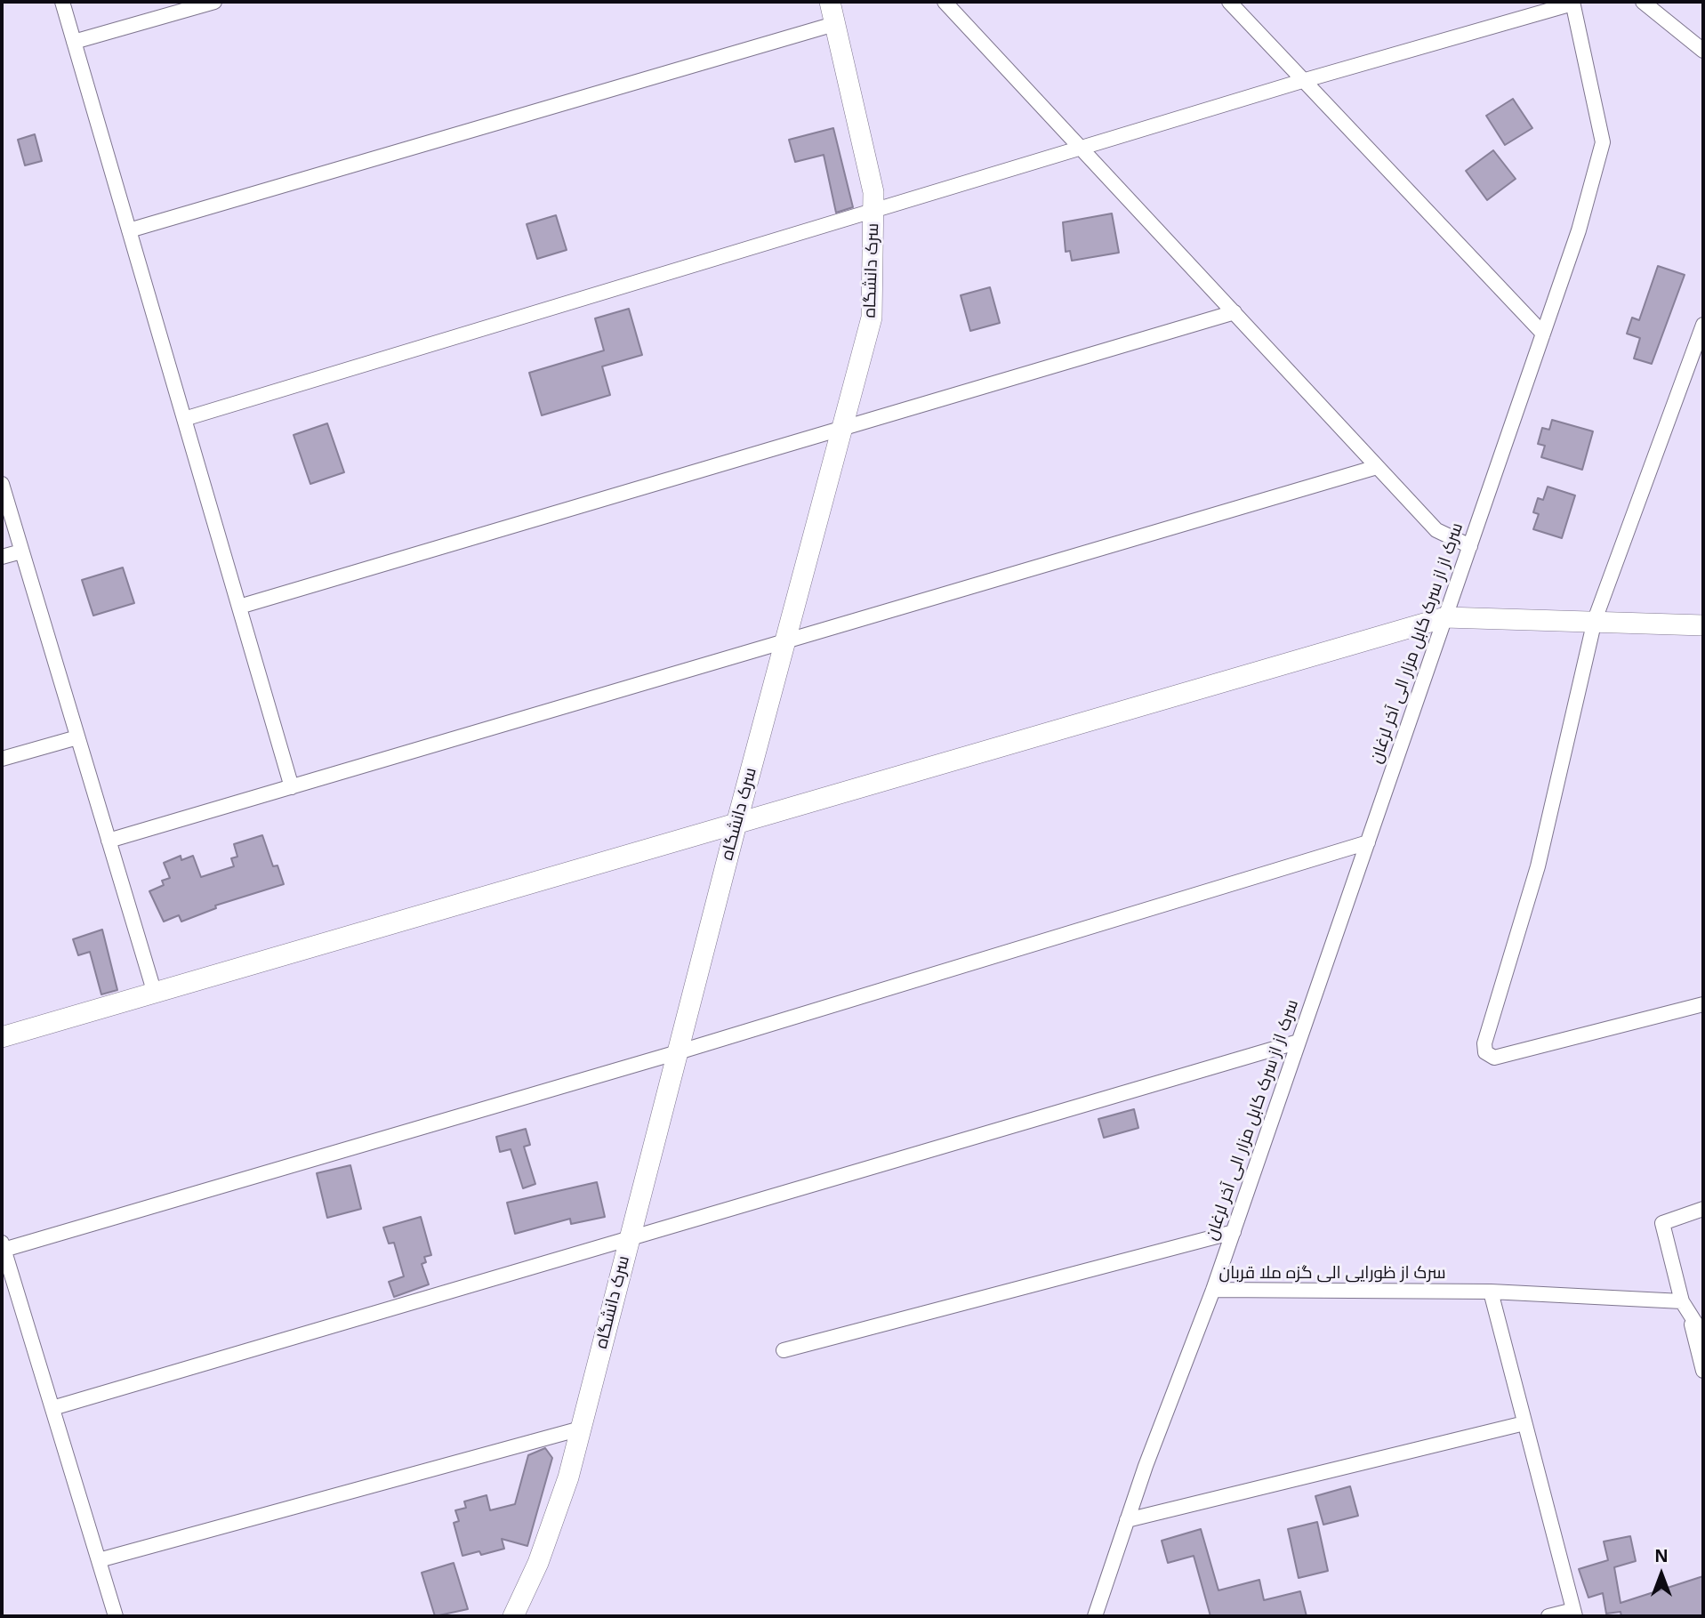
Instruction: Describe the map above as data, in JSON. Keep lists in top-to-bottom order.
{
  "streets": {
    "street": ["سرک دانشگاه", "سرک از از سرک کابل مزار الی آخر لرغان", "سرک از ظورایی الی گزه ملا قربان"]
  },
  "crossings": [
    ["سرک از از سرک کابل مزار الی آخر لرغان", "سرک از ظورایی الی گزه ملا قربان"]
  ],
  "north": "top"
}
